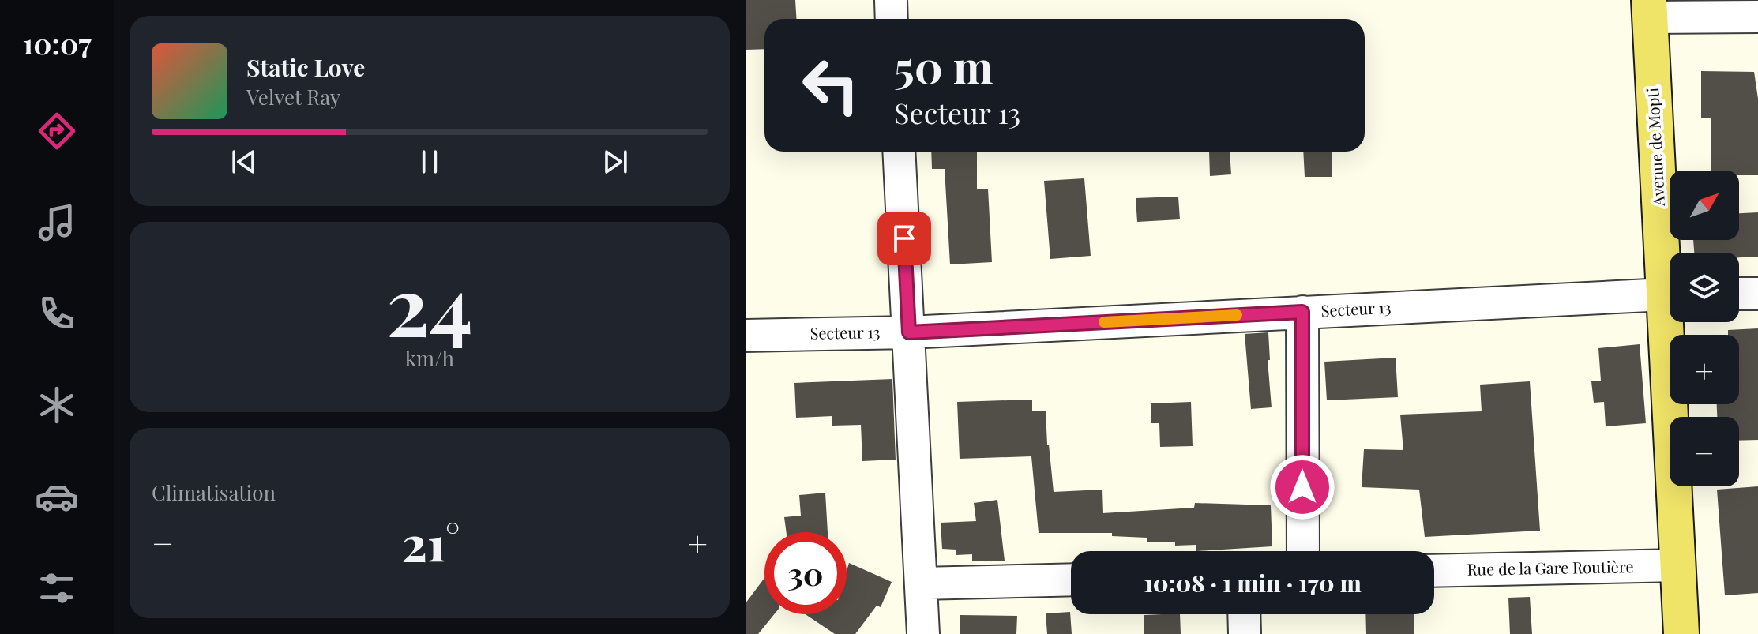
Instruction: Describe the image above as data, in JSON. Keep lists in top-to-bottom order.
{
  "streets": {
    "main road": ["Avenue de Mopti"],
    "street": ["Secteur 13", "Rue de la Gare Routière"]
  },
  "crossings": [
    ["Avenue de Mopti", "Rue de la Gare Routière"]
  ],
  "north": "top right",
  "page": {
    "tabs": "10:07",
    "turn": ["50 m", "Secteur 13"],
    "song": ["Static Love", "Velvet Ray"],
    "map_buttons": ["+", "−"],
    "tile": [
      ["24", "km/h"],
      "Climatisation"
    ],
    "heat": ["−", "21°", "+"],
    "limit": "30",
    "trip": "10:08 · 1 min · 170 m"
  }
}
